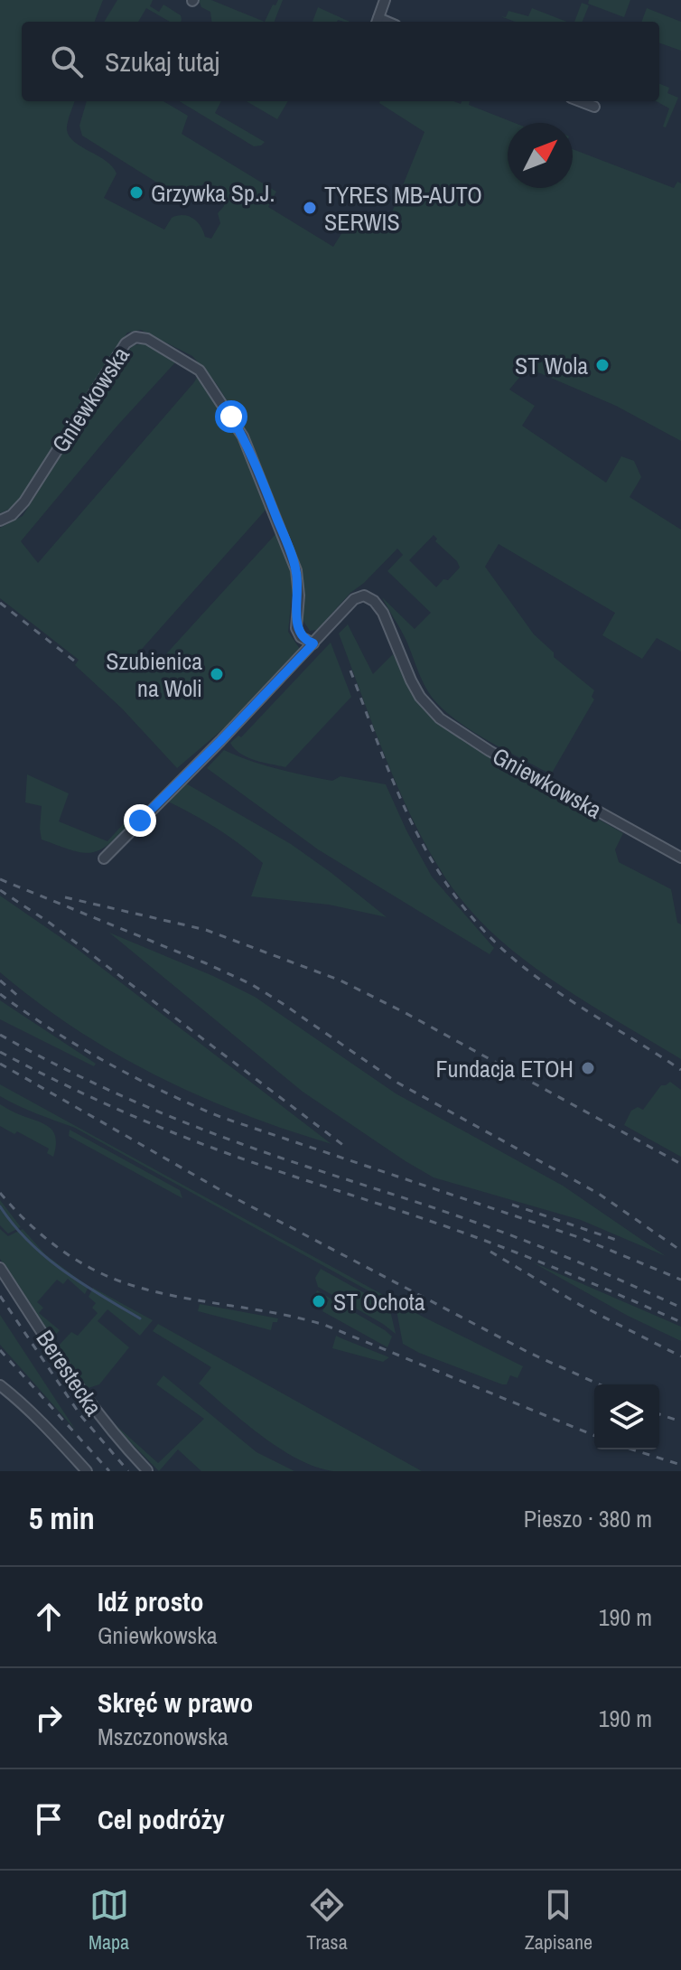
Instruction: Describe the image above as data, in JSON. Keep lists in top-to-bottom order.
{
  "streets": {
    "street": ["Gniewkowska", "Berestecka"]
  },
  "places": [
    "Grzywka Sp.J.",
    "TYRES MB-AUTO SERWIS",
    "ST Wola",
    "Szubienica na Woli",
    "Fundacja ETOH",
    "ST Ochota"
  ],
  "north": "top right",
  "page": {
    "search": "Szukaj tutaj",
    "heading": ["5 min", "Pieszo · 380 m"],
    "list": [
      ["Idź prosto", "Gniewkowska", "190 m"],
      ["Skręć w prawo", "Mszczonowska", "190 m"],
      "Cel podróży"
    ],
    "nav": ["Mapa", "Trasa", "Zapisane"]
  }
}
